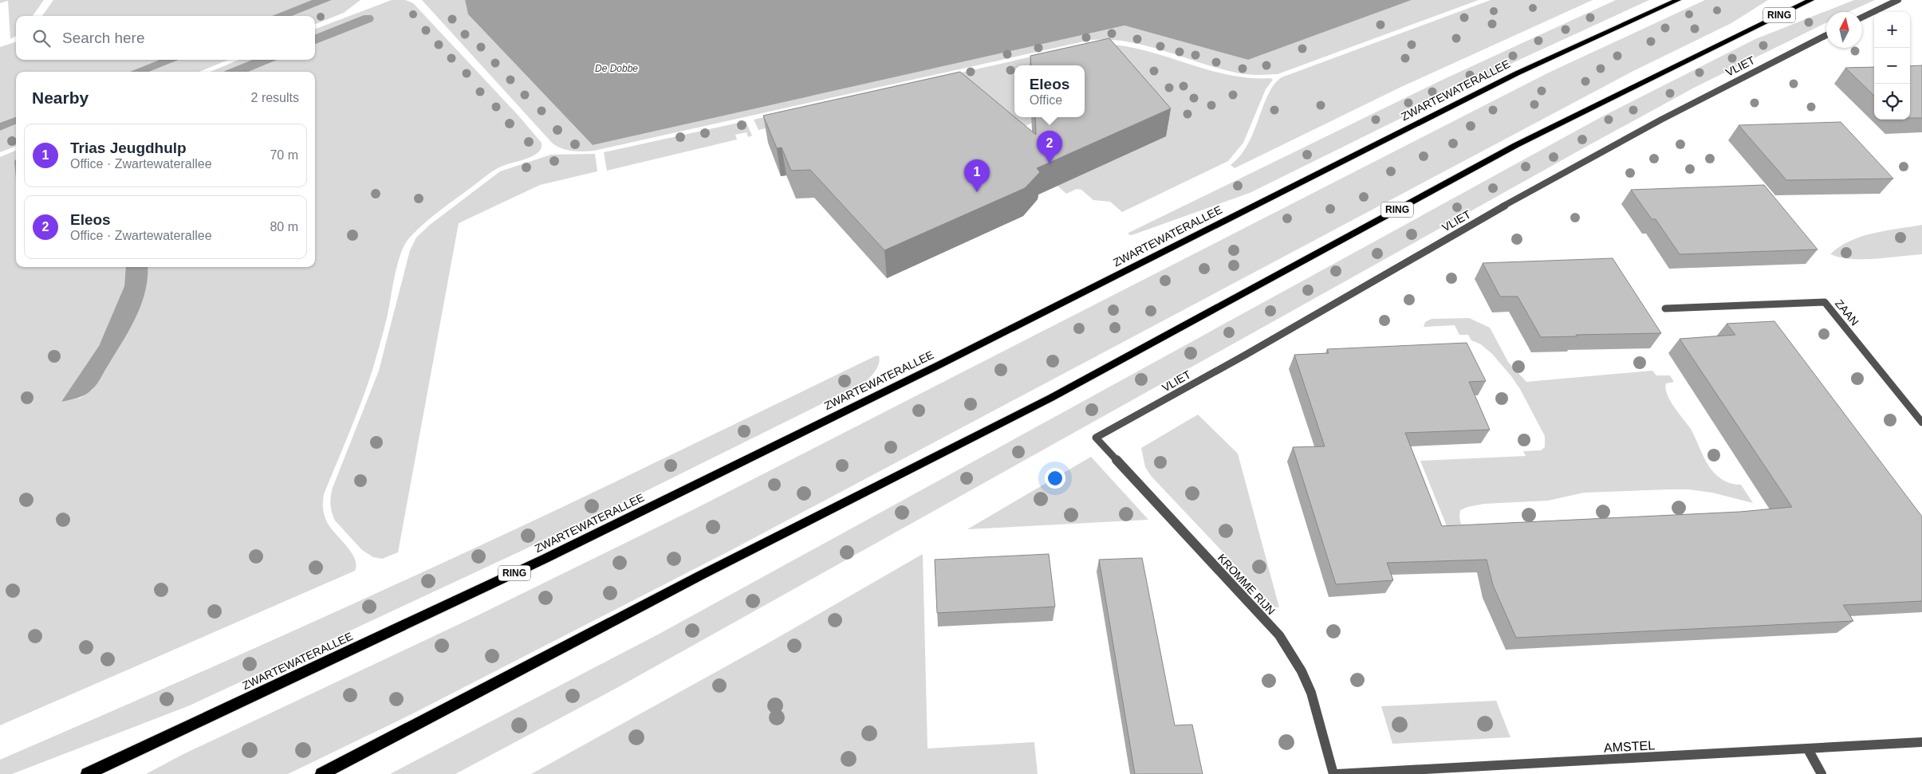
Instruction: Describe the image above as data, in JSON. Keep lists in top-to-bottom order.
{
  "streets": {
    "main road": ["RING", "ZWARTEWATERALLEE"],
    "street": [
      "VLIET",
      "ZAAN",
      "KROMME RIJN",
      "AMSTEL"
    ]
  },
  "crossings": [
    ["VLIET", "KROMME RIJN"]
  ],
  "water": ["De Dobbe"],
  "north": "top",
  "page": {
    "map_buttons": ["+", "−"],
    "search": "Search here",
    "popup": ["Eleos", "Office"],
    "heading": ["Nearby", "2 results"],
    "list": [
      {
        "mark": "1",
        "name": "Trias Jeugdhulp",
        "note": "Office · Zwartewaterallee",
        "value": "70 m"
      },
      {
        "mark": "2",
        "name": "Eleos",
        "note": "Office · Zwartewaterallee",
        "value": "80 m"
      }
    ],
    "pins": ["2", "1"]
  }
}
